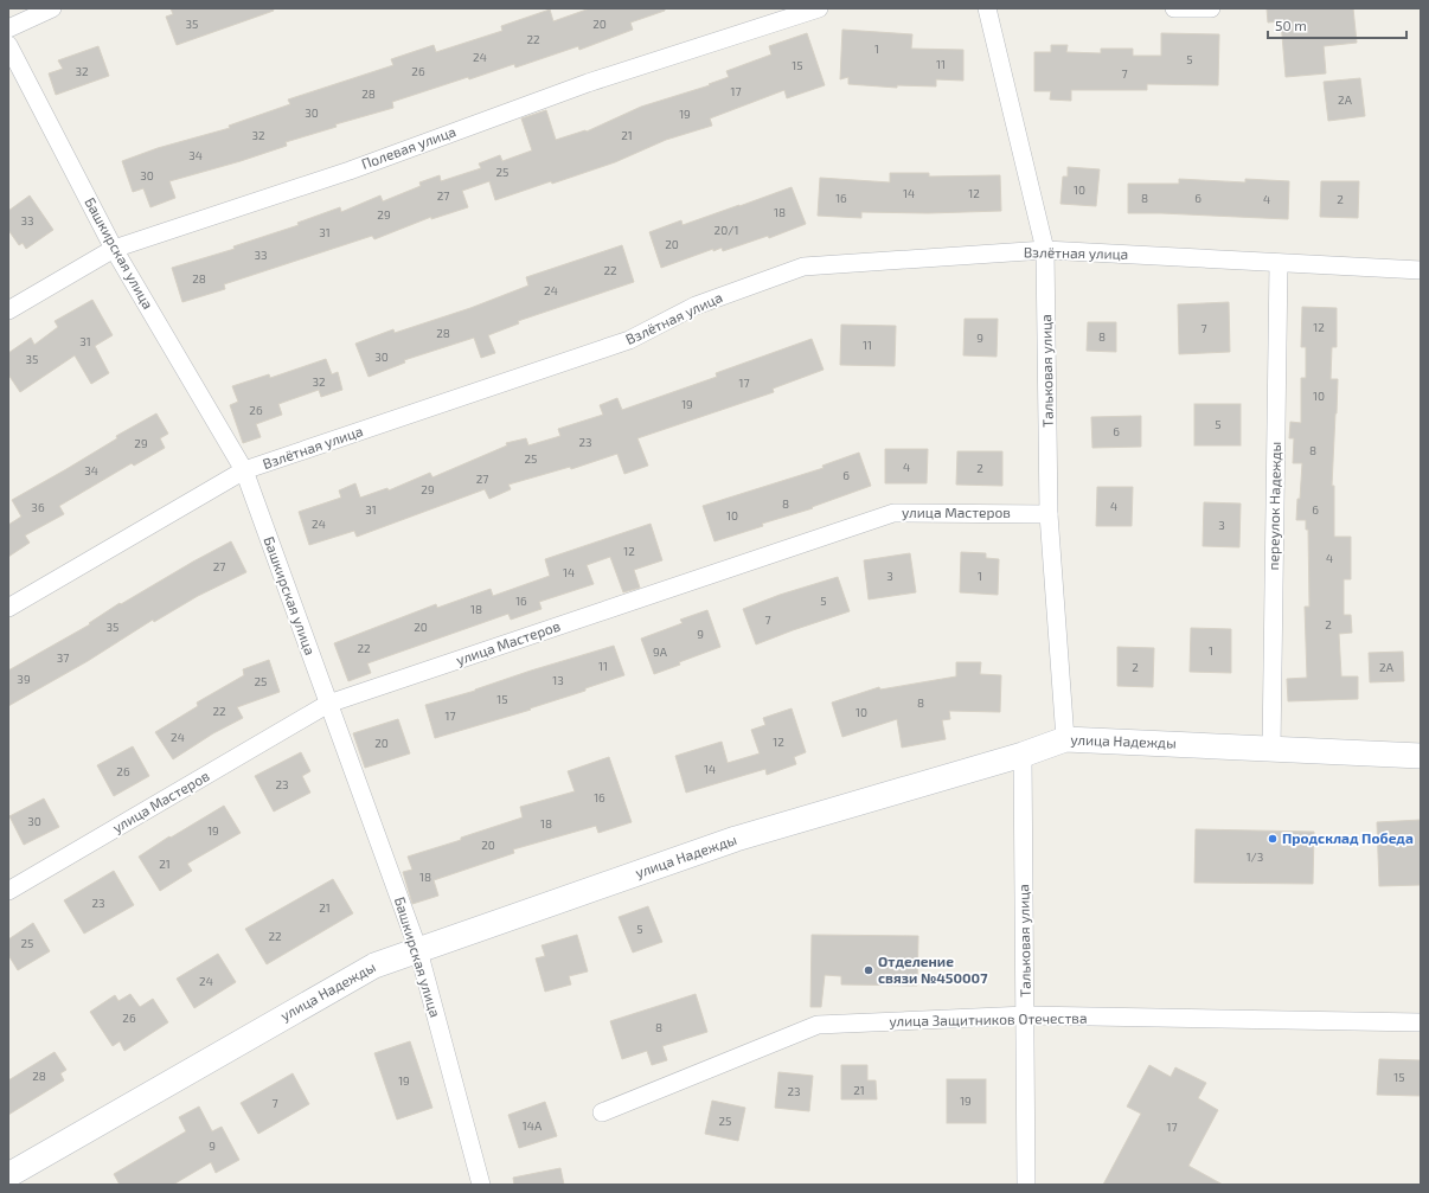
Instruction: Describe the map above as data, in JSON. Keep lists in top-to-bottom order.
{
  "streets": {
    "street": [
      "Полевая улица",
      "Башкирская улица",
      "Взлётная улица",
      "Тальковая улица",
      "переулок Надежды",
      "улица Мастеров",
      "улица Надежды",
      "улица Защитников Отечества"
    ]
  },
  "crossings": [
    ["Полевая улица", "Башкирская улица"],
    ["Башкирская улица", "Взлётная улица"],
    ["Башкирская улица", "улица Мастеров"],
    ["Башкирская улица", "улица Надежды"],
    ["Взлётная улица", "Тальковая улица"],
    ["Взлётная улица", "переулок Надежды"],
    ["Тальковая улица", "улица Мастеров"],
    ["Тальковая улица", "улица Надежды"],
    ["Тальковая улица", "улица Защитников Отечества"],
    ["переулок Надежды", "улица Надежды"]
  ],
  "places": ["Продсклад Победа", "Отделение связи №450007"],
  "house_numbers": [
    "35",
    "20",
    "22",
    "1",
    "24",
    "5",
    "11",
    "15",
    "32",
    "26",
    "7",
    "17",
    "28",
    "2А",
    "30",
    "19",
    "32",
    "21",
    "34",
    "25",
    "30",
    "10",
    "14",
    "12",
    "27",
    "16",
    "8",
    "6",
    "4",
    "2",
    "18",
    "29",
    "33",
    "20/1",
    "31",
    "20",
    "33",
    "22",
    "28",
    "24",
    "12",
    "7",
    "28",
    "8",
    "9",
    "31",
    "11",
    "30",
    "35",
    "32",
    "17",
    "10",
    "19",
    "26",
    "5",
    "6",
    "23",
    "29",
    "8",
    "25",
    "4",
    "2",
    "34",
    "6",
    "27",
    "29",
    "8",
    "4",
    "36",
    "31",
    "6",
    "10",
    "24",
    "3",
    "12",
    "4",
    "27",
    "14",
    "3",
    "1",
    "16",
    "5",
    "18",
    "7",
    "2",
    "35",
    "20",
    "9",
    "22",
    "1",
    "9А",
    "37",
    "11",
    "2",
    "2А",
    "39",
    "13",
    "25",
    "15",
    "8",
    "22",
    "10",
    "17",
    "24",
    "12",
    "20",
    "14",
    "26",
    "23",
    "16",
    "30",
    "18",
    "19",
    "20",
    "1/3",
    "21",
    "18",
    "23",
    "21",
    "5",
    "22",
    "25",
    "24",
    "26",
    "8",
    "28",
    "15",
    "19",
    "21",
    "23",
    "19",
    "7",
    "25",
    "14А",
    "17",
    "9"
  ],
  "scale_bar": "50 m"
}
